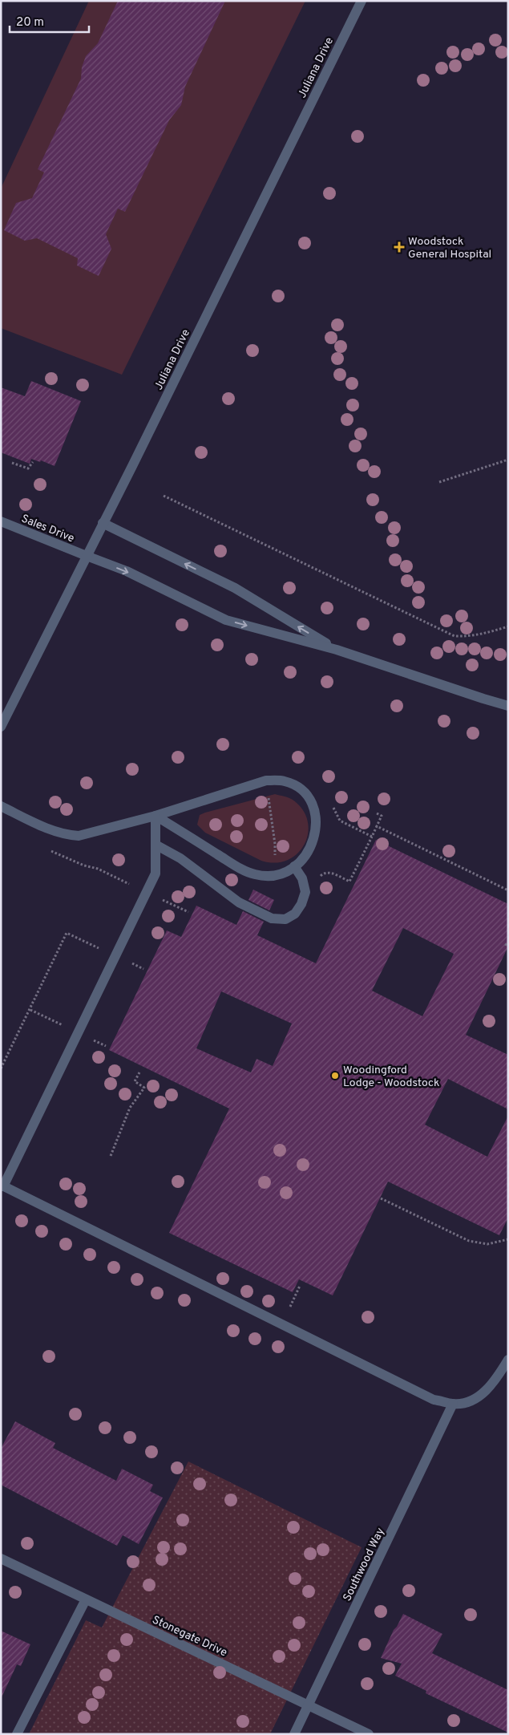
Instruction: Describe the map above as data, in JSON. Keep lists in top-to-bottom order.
{
  "streets": {
    "street": [
      "Juliana Drive",
      "Sales Drive",
      "Southwood Way",
      "Stonegate Drive"
    ]
  },
  "crossings": [
    ["Juliana Drive", "Sales Drive"],
    ["Southwood Way", "Stonegate Drive"]
  ],
  "places": {
    "health": ["Woodstock General Hospital"],
    "other": ["Woodingford Lodge - Woodstock"]
  },
  "scale_bar": "20 m"
}
